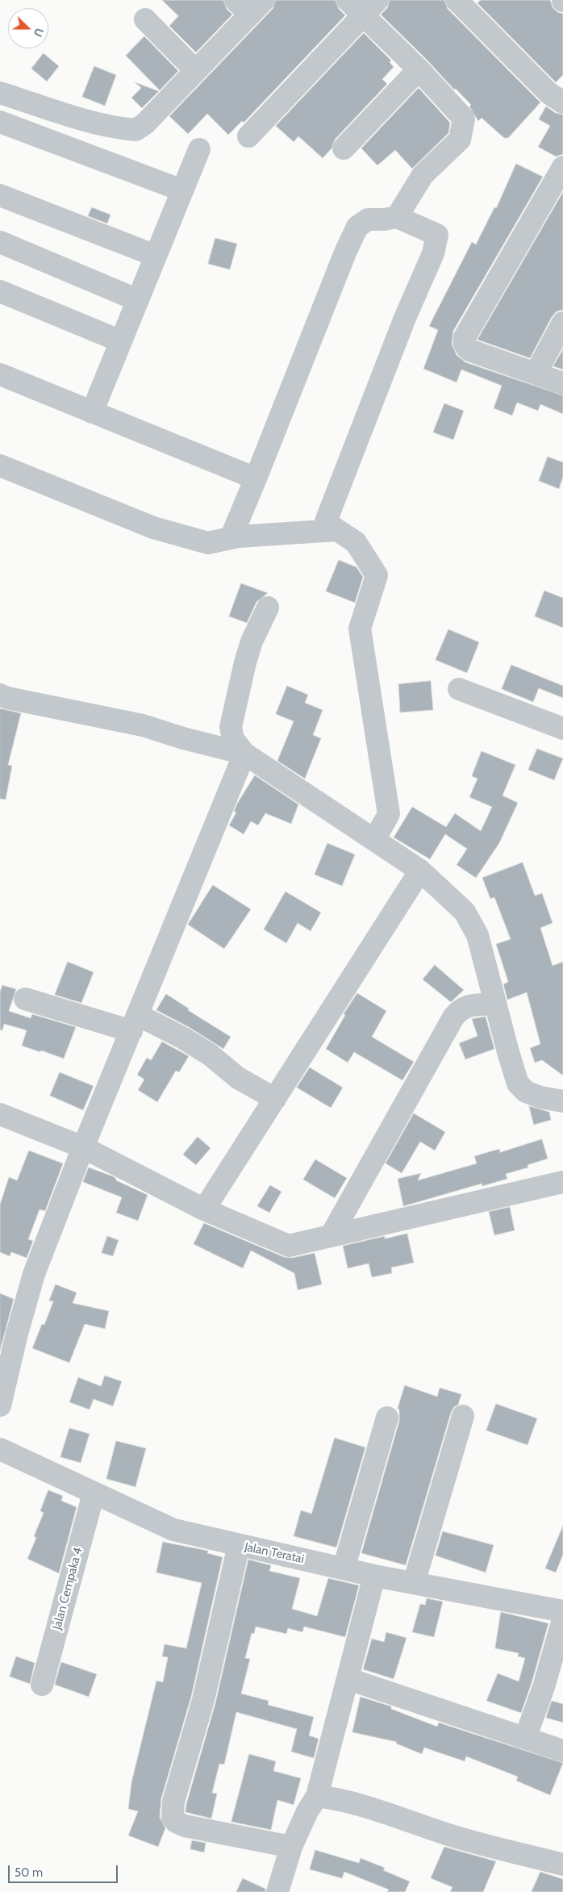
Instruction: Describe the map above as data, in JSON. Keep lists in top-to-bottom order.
{
  "streets": {
    "street": ["Jalan Teratai", "Jalan Cempaka 4"]
  },
  "crossings": [
    ["Jalan Teratai", "Jalan Cempaka 4"]
  ],
  "scale_bar": "50 m",
  "north": "right"
}
